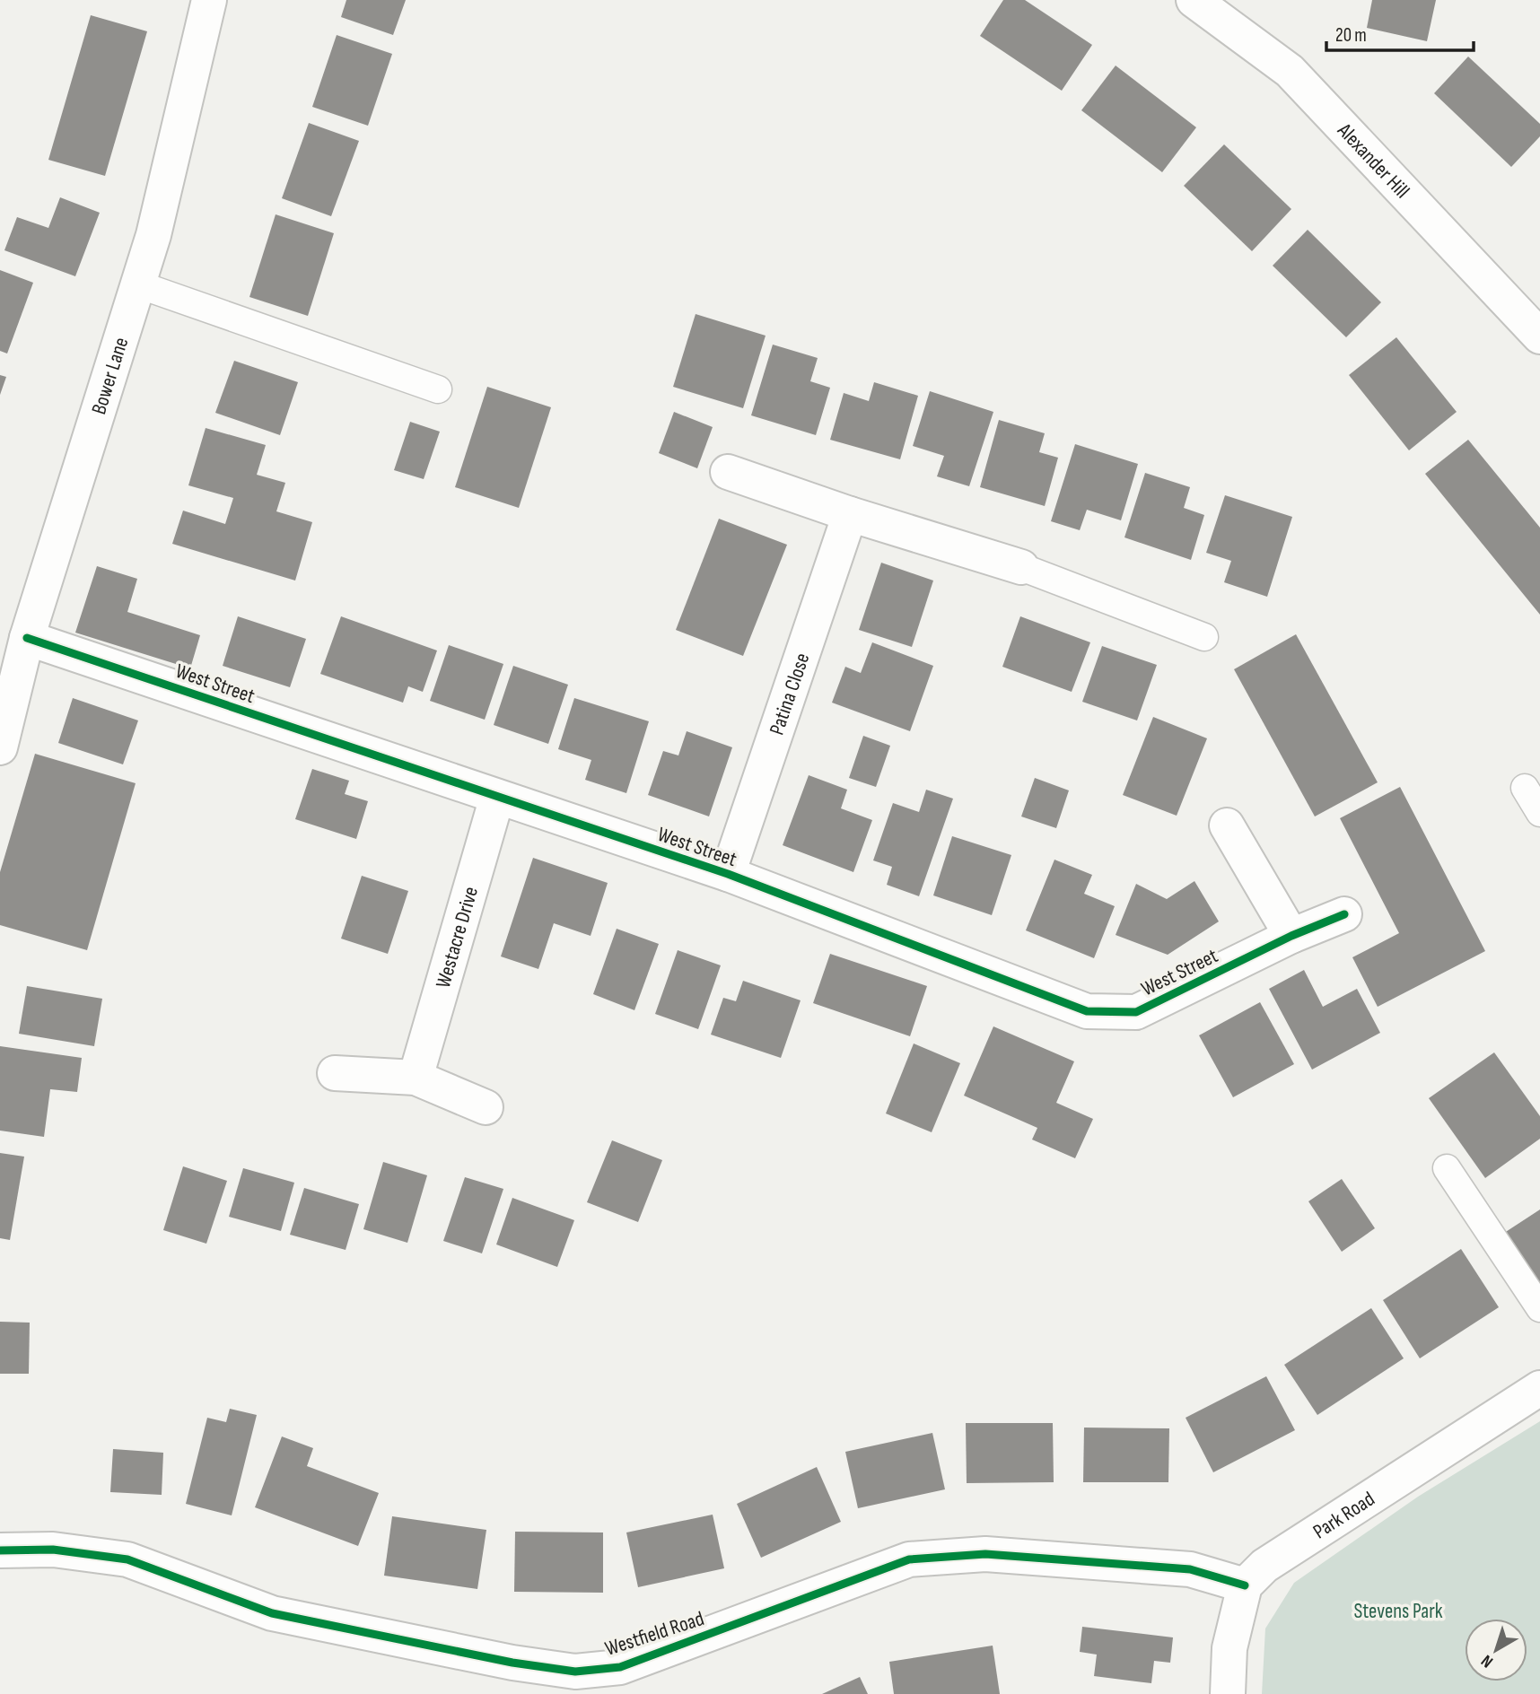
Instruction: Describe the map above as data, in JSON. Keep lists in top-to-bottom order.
{
  "streets": {
    "street": [
      "Alexander Hill",
      "Bower Lane",
      "West Street",
      "Patina Close",
      "Westacre Drive",
      "Park Road",
      "Westfield Road"
    ]
  },
  "crossings": [
    ["Bower Lane", "West Street"],
    ["West Street", "Patina Close"],
    ["West Street", "Westacre Drive"],
    ["Park Road", "Westfield Road"]
  ],
  "parks": ["Stevens Park"],
  "scale_bar": "20 m",
  "north": "bottom left"
}
